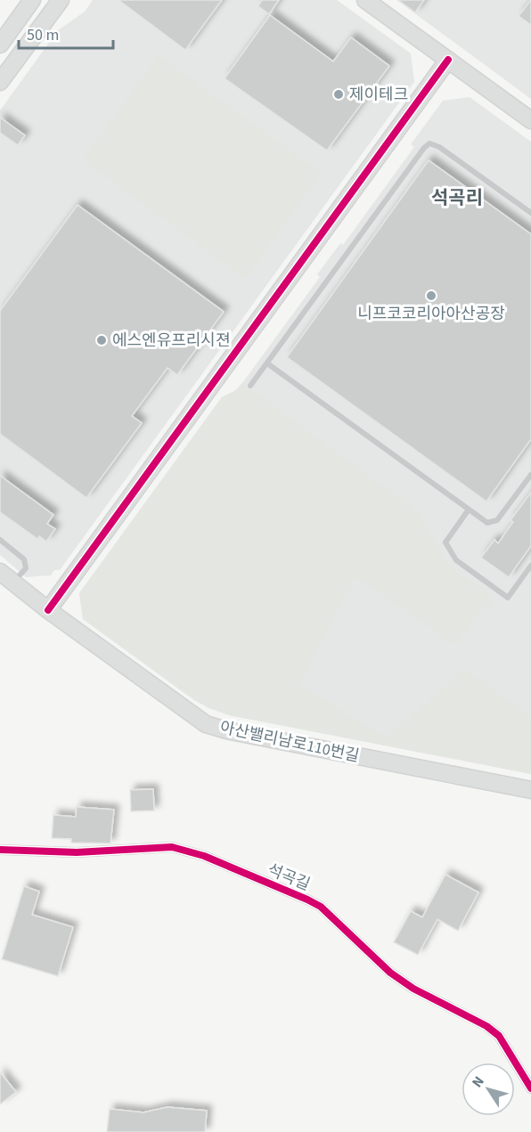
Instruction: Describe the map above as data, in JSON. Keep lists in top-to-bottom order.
{
  "streets": {
    "street": ["아산밸리남로110번길", "석곡길"]
  },
  "districts": ["석곡리"],
  "places": ["제이테크", "니프코코리아아산공장", "에스엔유프리시젼"],
  "scale_bar": "50 m",
  "north": "top left"
}
